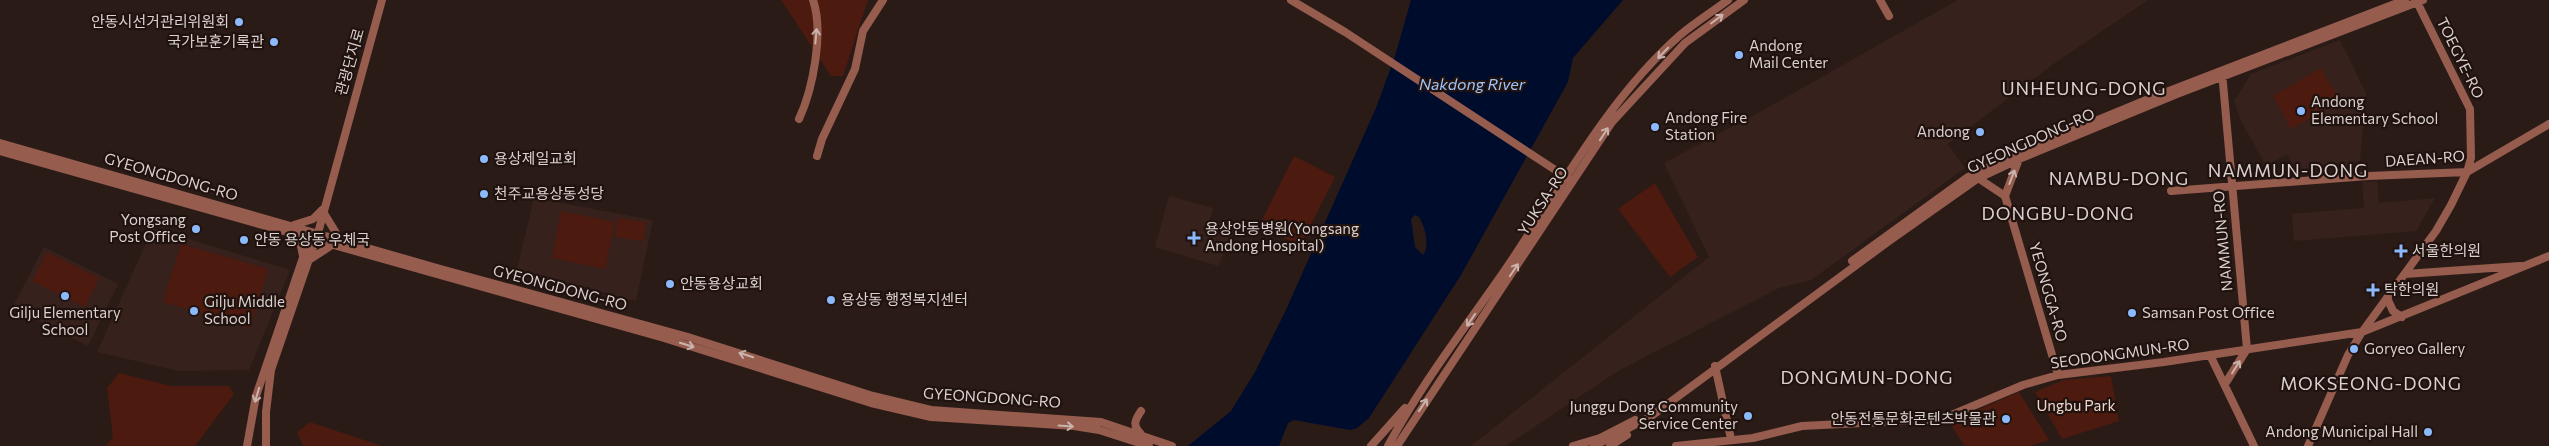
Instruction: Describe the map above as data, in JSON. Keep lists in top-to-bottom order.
{
  "streets": {
    "street": [
      "TOEGYE-RO",
      "관광단지로",
      "GYEONGDONG-RO",
      "DAEAN-RO",
      "YUKSA-RO",
      "NAMMUN-RO",
      "YEONGGA-RO",
      "SEODONGMUN-RO"
    ]
  },
  "crossings": [
    ["TOEGYE-RO", "GYEONGDONG-RO"],
    ["TOEGYE-RO", "DAEAN-RO"],
    ["TOEGYE-RO", "SEODONGMUN-RO"],
    ["관광단지로", "GYEONGDONG-RO"],
    ["GYEONGDONG-RO", "NAMMUN-RO"],
    ["DAEAN-RO", "NAMMUN-RO"],
    ["NAMMUN-RO", "SEODONGMUN-RO"],
    ["YEONGGA-RO", "SEODONGMUN-RO"]
  ],
  "districts": [
    "UNHEUNG-DONG",
    "NAMMUN-DONG",
    "NAMBU-DONG",
    "DONGBU-DONG",
    "DONGMUN-DONG",
    "MOKSEONG-DONG"
  ],
  "water": ["Nakdong River"],
  "parks": ["Ungbu Park"],
  "places": {
    "other": [
      "안동시선거관리위원회",
      "국가보훈기록관",
      "Andong Mail Center",
      "Andong Elementary School",
      "Andong Fire Station",
      "Andong",
      "용상제일교회",
      "천주교용상동성당",
      "Yongsang Post Office",
      "안동 용상동 우체국",
      "안동용상교회",
      "Gilju Elementary School",
      "용상동 행정복지센터",
      "Gilju Middle School",
      "Samsan Post Office",
      "Goryeo Gallery",
      "Junggu Dong Community Service Center",
      "안동전통문화콘텐츠박물관",
      "Andong Municipal Hall"
    ],
    "health": ["용상안동병원(Yongsang Andong Hospital)", "서울한의원", "탁한의원"]
  }
}
